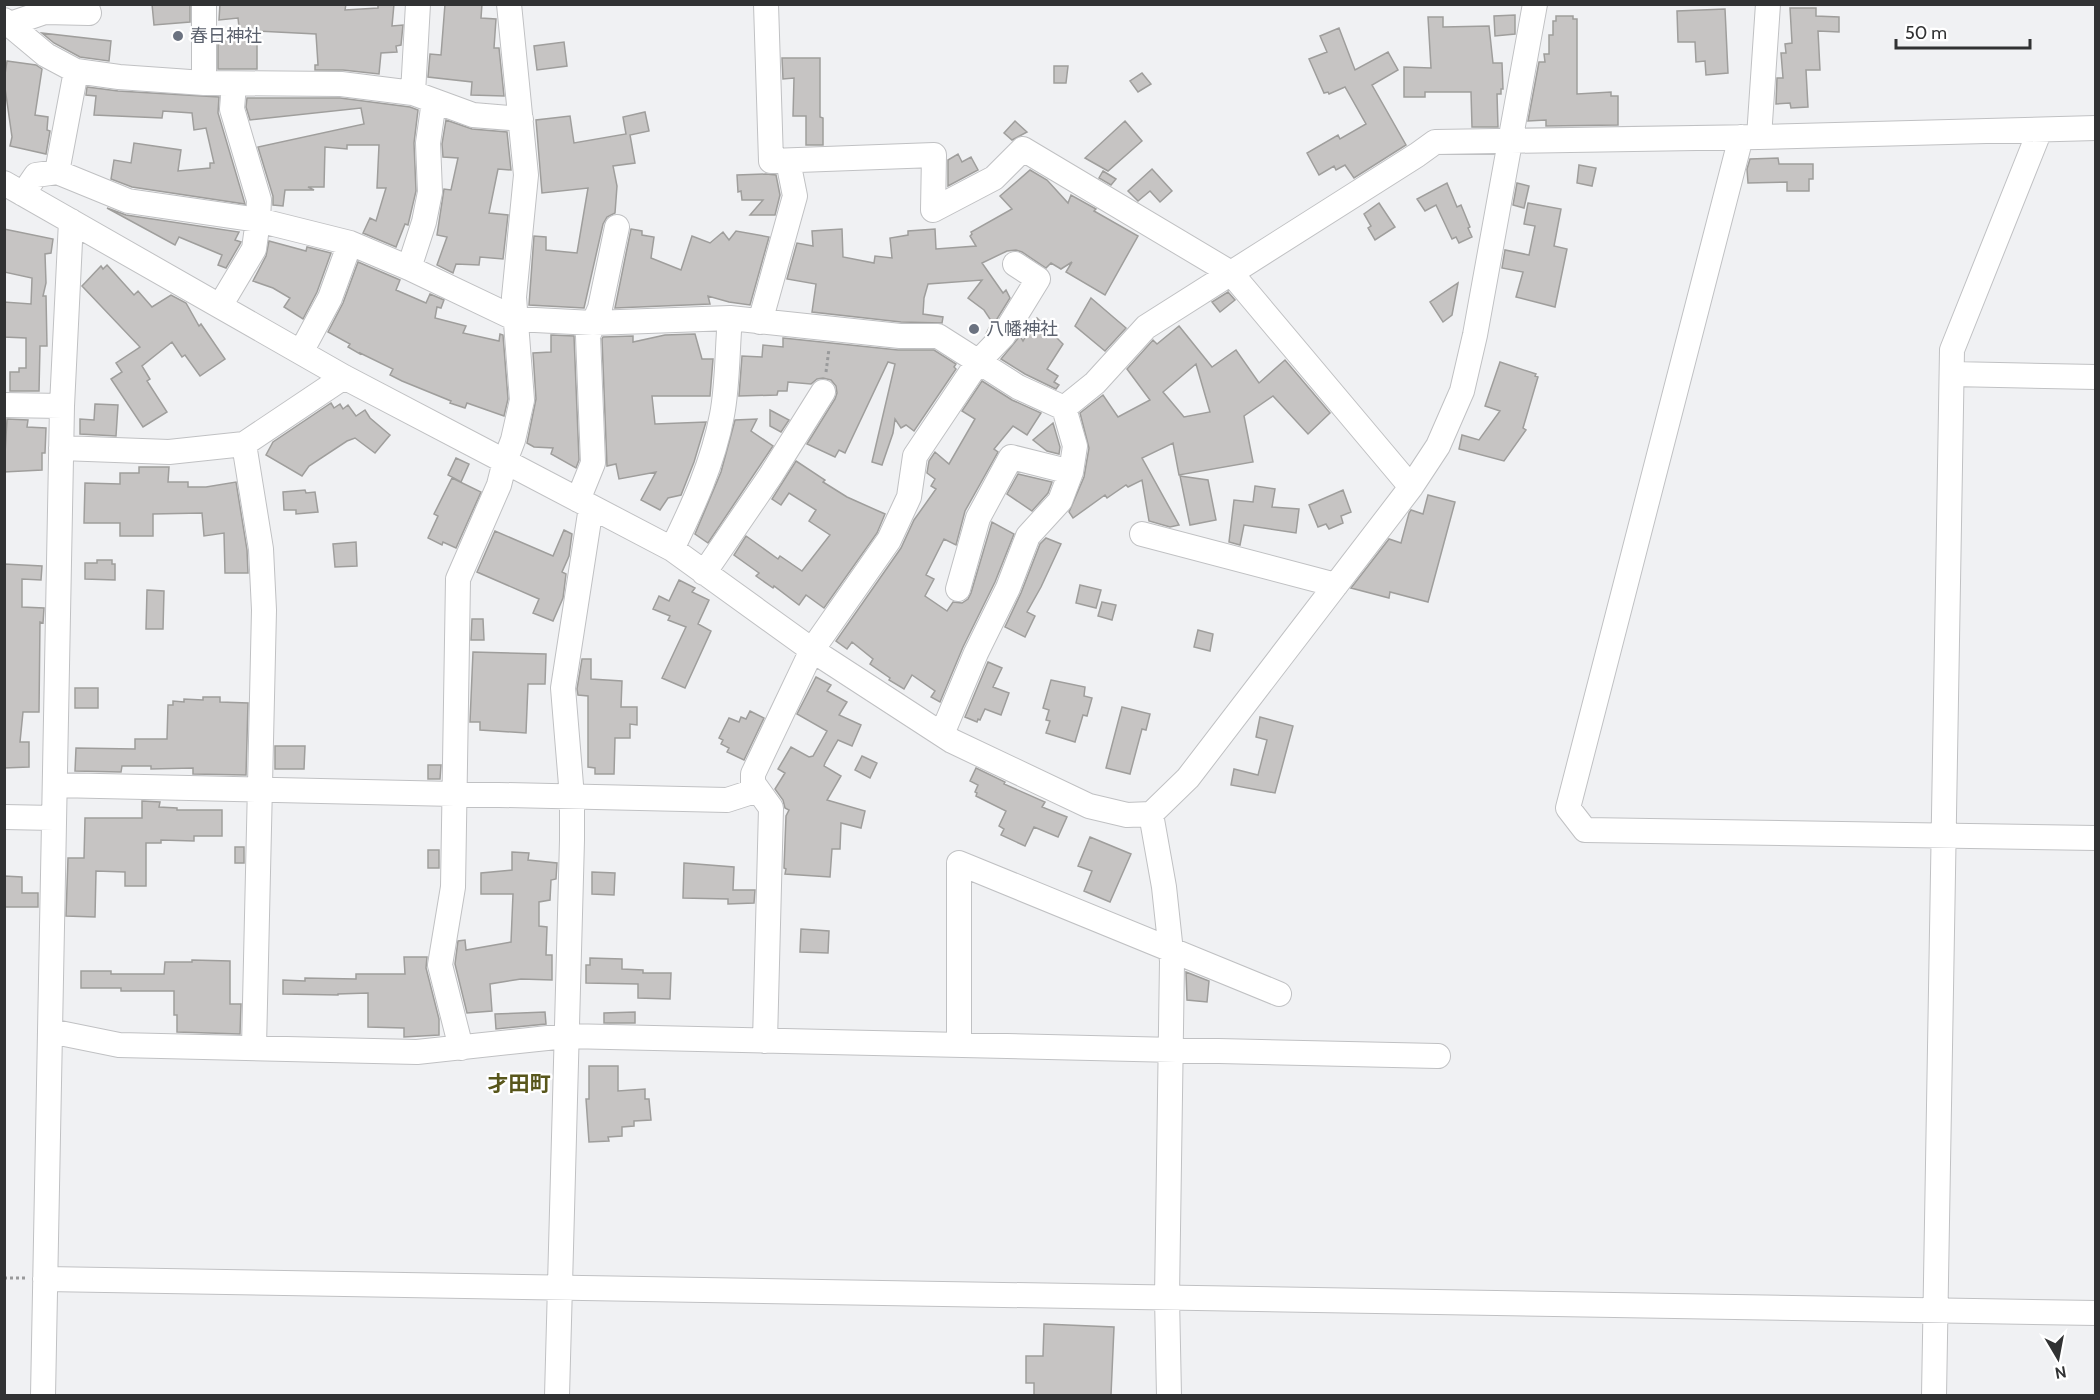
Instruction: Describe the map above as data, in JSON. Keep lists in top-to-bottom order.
{
  "districts": ["才田町"],
  "places": ["春日神社", "八幡神社"],
  "scale_bar": "50 m",
  "north": "bottom"
}
